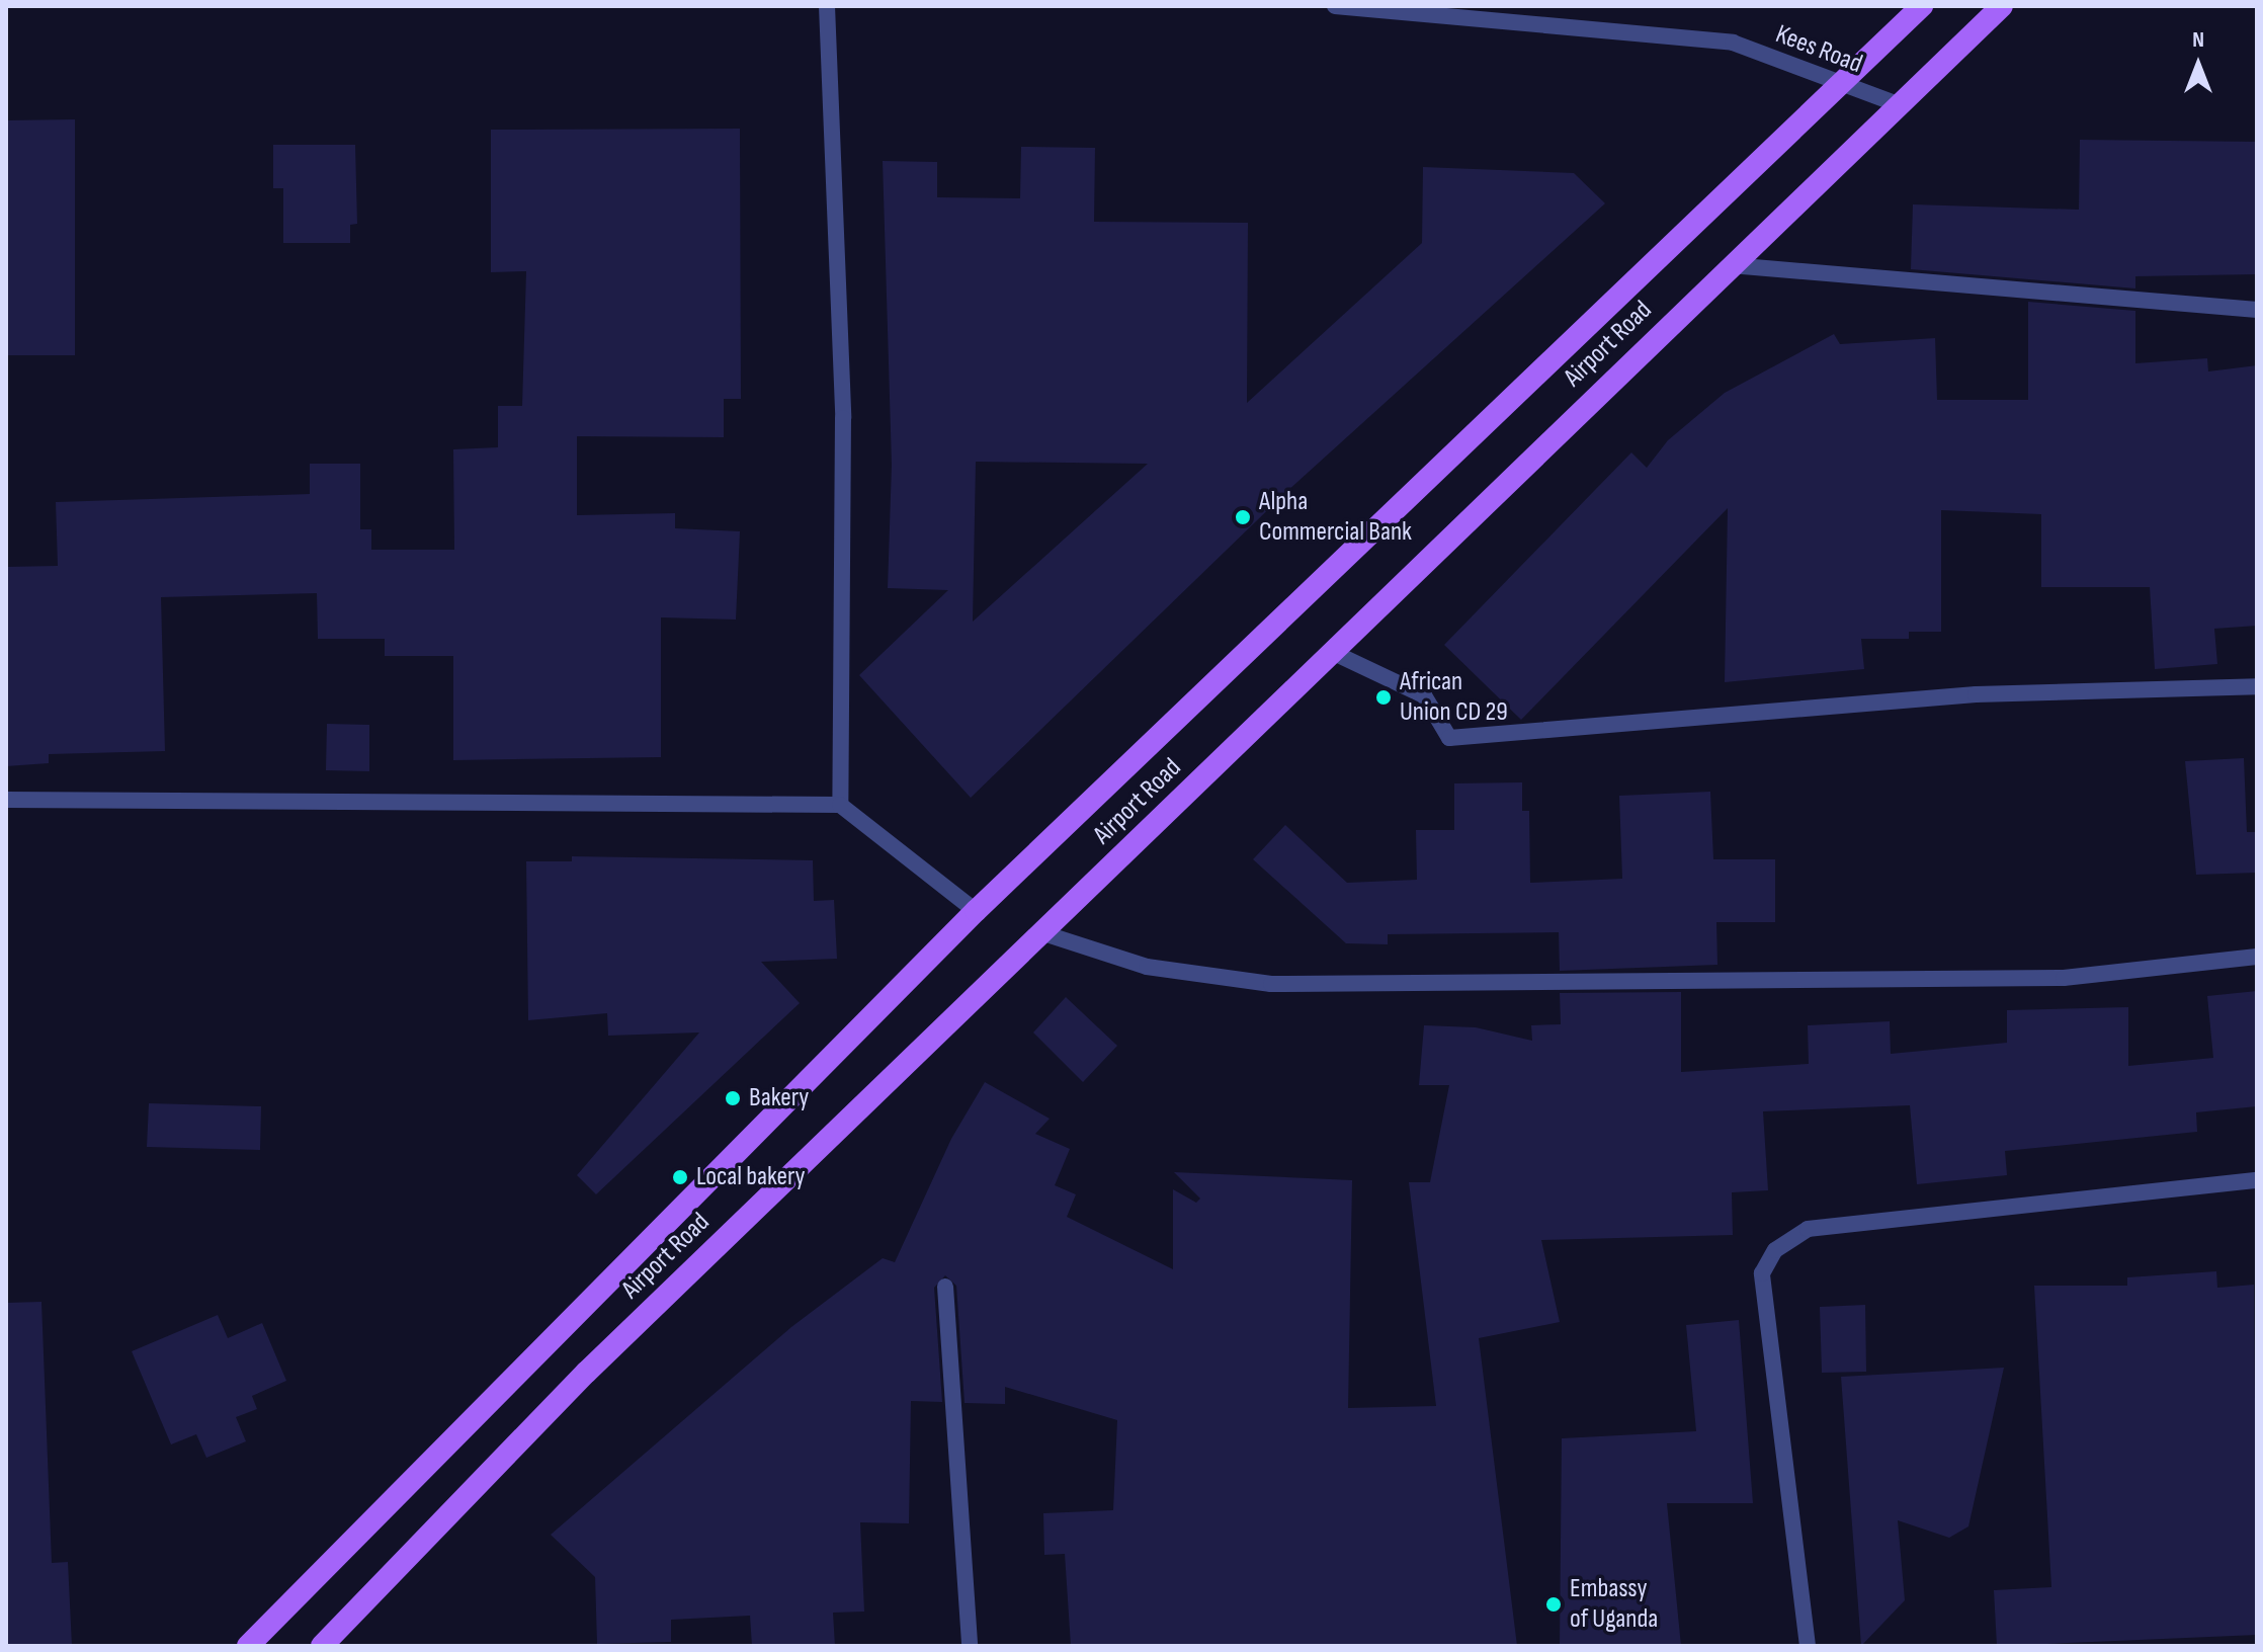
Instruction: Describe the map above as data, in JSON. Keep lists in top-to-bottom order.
{
  "streets": {
    "main road": ["Airport Road"],
    "street": ["Kees Road"]
  },
  "crossings": [
    ["Kees Road", "Airport Road"]
  ],
  "places": [
    "Alpha Commercial Bank",
    "African Union CD 29",
    "Bakery",
    "Local bakery",
    "Embassy of Uganda"
  ],
  "north": "top"
}
